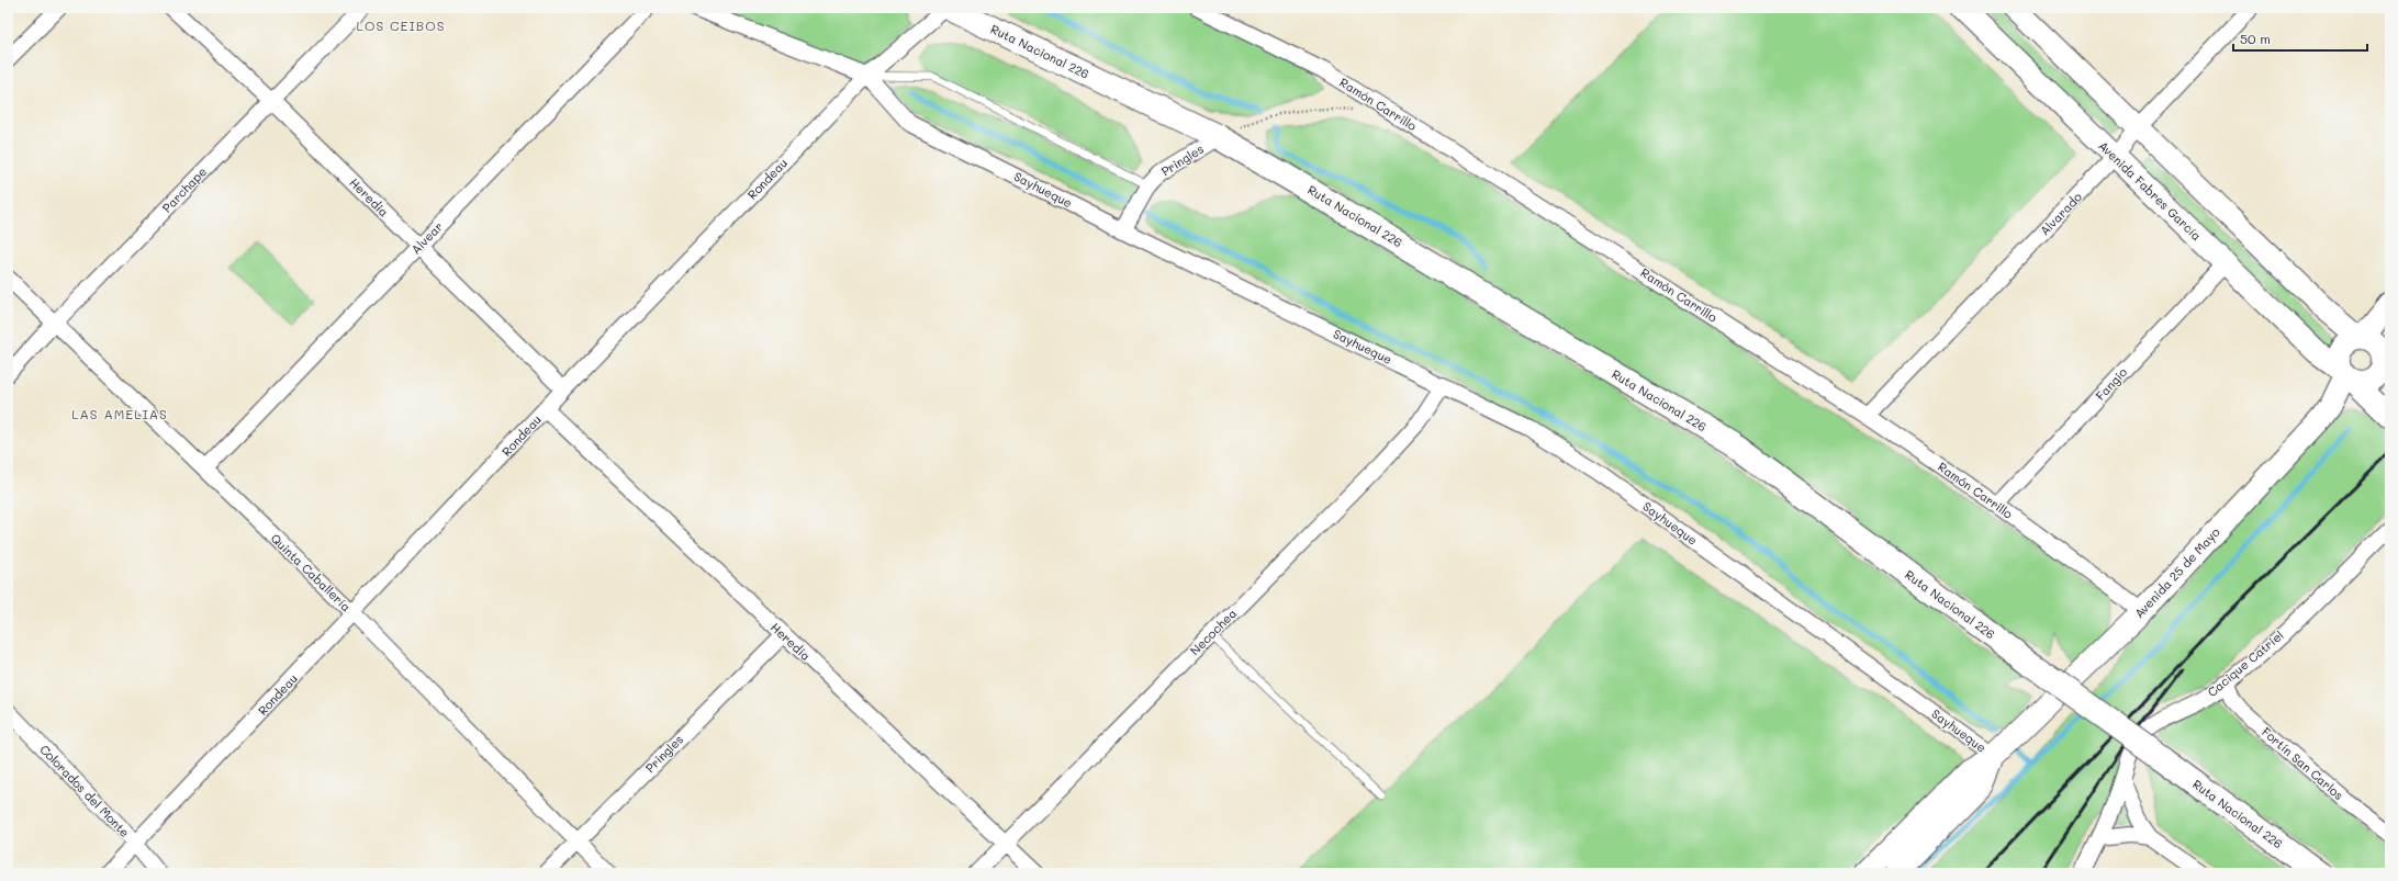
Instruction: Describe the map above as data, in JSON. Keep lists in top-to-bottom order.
{
  "streets": {
    "highway": ["Ruta Nacional 226"],
    "street": [
      "Ramón Carrillo",
      "Pringles",
      "Rondeau",
      "Parchape",
      "Sayhueque",
      "Avenida Fabres García",
      "Heredia",
      "Alvarado",
      "Alvear",
      "Fangio",
      "Quinta Caballería",
      "Avenida 25 de Mayo",
      "Necochea",
      "Cacique Catriel",
      "Fortín San Carlos",
      "Colorados del Monte"
    ]
  },
  "crossings": [
    ["Ruta Nacional 226", "Pringles"],
    ["Ruta Nacional 226", "Rondeau"],
    ["Ramón Carrillo", "Alvarado"],
    ["Ramón Carrillo", "Fangio"],
    ["Ramón Carrillo", "Avenida 25 de Mayo"],
    ["Pringles", "Sayhueque"],
    ["Pringles", "Heredia"],
    ["Pringles", "Quinta Caballería"],
    ["Rondeau", "Sayhueque"],
    ["Rondeau", "Heredia"],
    ["Rondeau", "Quinta Caballería"],
    ["Rondeau", "Colorados del Monte"],
    ["Parchape", "Heredia"],
    ["Parchape", "Quinta Caballería"],
    ["Sayhueque", "Avenida 25 de Mayo"],
    ["Sayhueque", "Necochea"],
    ["Avenida Fabres García", "Alvarado"],
    ["Avenida Fabres García", "Fangio"],
    ["Avenida Fabres García", "Avenida 25 de Mayo"],
    ["Heredia", "Alvear"],
    ["Heredia", "Necochea"],
    ["Alvear", "Quinta Caballería"],
    ["Cacique Catriel", "Fortín San Carlos"]
  ],
  "districts": ["LOS CEIBOS", "LAS AMELIAS"],
  "scale_bar": "50 m"
}
